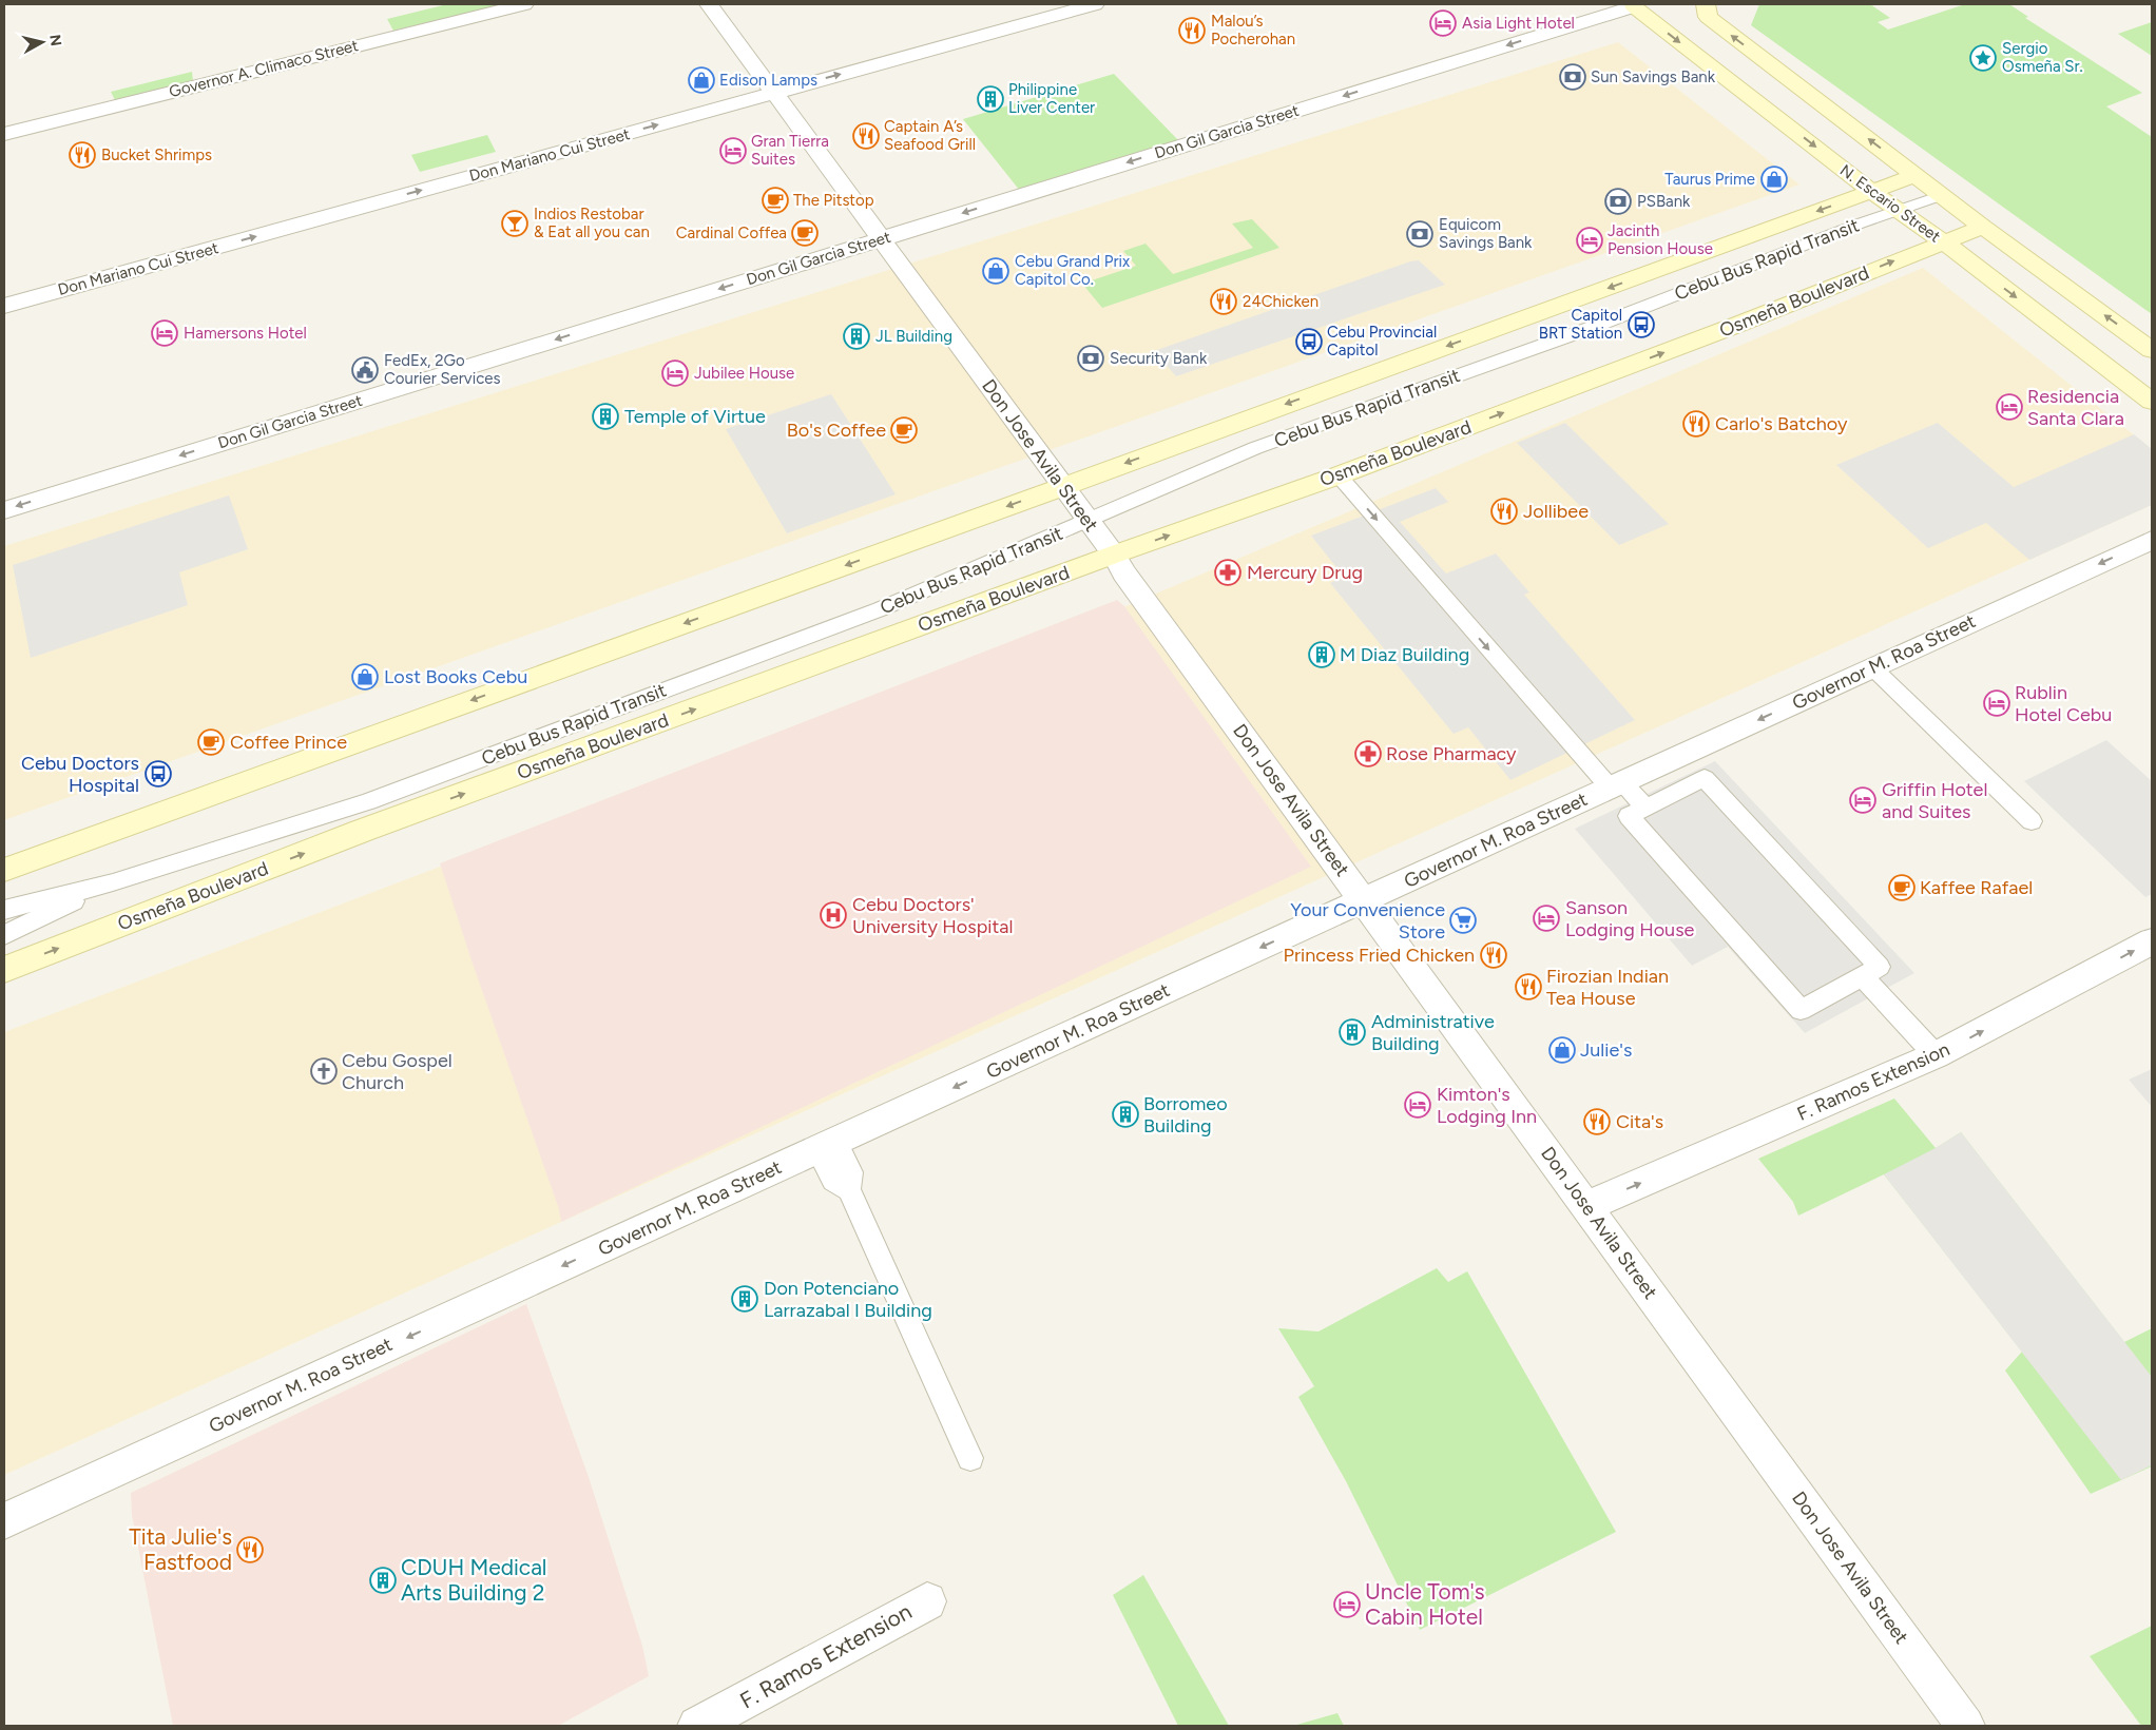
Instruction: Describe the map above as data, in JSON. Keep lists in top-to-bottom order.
{
  "streets": {
    "main road": ["N. Escario Street", "Osmeña Boulevard"],
    "street": [
      "Governor A. Climaco Street",
      "Don Gil Garcia Street",
      "Don Mariano Cui Street",
      "Don Jose Avila Street",
      "Governor M. Roa Street",
      "F. Ramos Extension"
    ],
    "lane": ["Cebu Bus Rapid Transit"]
  },
  "crossings": [
    ["Don Gil Garcia Street", "N. Escario Street"],
    ["Don Gil Garcia Street", "Don Jose Avila Street"],
    ["Don Mariano Cui Street", "Don Jose Avila Street"],
    ["N. Escario Street", "Cebu Bus Rapid Transit"],
    ["N. Escario Street", "Osmeña Boulevard"],
    ["Cebu Bus Rapid Transit", "Don Jose Avila Street"],
    ["Osmeña Boulevard", "Don Jose Avila Street"],
    ["Don Jose Avila Street", "Governor M. Roa Street"],
    ["Don Jose Avila Street", "F. Ramos Extension"]
  ],
  "one_way": [
    "Don Gil Garcia Street",
    "Don Mariano Cui Street",
    "Governor M. Roa Street",
    "F. Ramos Extension"
  ],
  "places": {
    "hotel": [
      "Asia Light Hotel",
      "Gran Tierra Suites",
      "Jacinth Pension House",
      "Hamersons Hotel",
      "Jubilee House",
      "Residencia Santa Clara",
      "Rublin Hotel Cebu",
      "Griffin Hotel and Suites",
      "Sanson Lodging House",
      "Kimton's Lodging Inn",
      "Uncle Tom's Cabin Hotel"
    ],
    "restaurant": [
      "Malou’s Pocherohan",
      "Captain A’s Seafood Grill",
      "Bucket Shrimps",
      "24Chicken",
      "Carlo's Batchoy",
      "Jollibee",
      "Princess Fried Chicken",
      "Firozian Indian Tea House",
      "Cita's",
      "Tita Julie's Fastfood"
    ],
    "place": ["Sergio Osmeña Sr."],
    "bank": [
      "Sun Savings Bank",
      "PSBank",
      "Equicom Savings Bank",
      "Security Bank"
    ],
    "shop": [
      "Edison Lamps",
      "Taurus Prime",
      "Cebu Grand Prix Capitol Co.",
      "Lost Books Cebu",
      "Julie's"
    ],
    "building": [
      "Philippine Liver Center",
      "JL Building",
      "Temple of Virtue",
      "M Diaz Building",
      "Administrative Building",
      "Borromeo Building",
      "Don Potenciano Larrazabal I Building",
      "CDUH Medical Arts Building 2"
    ],
    "cafe": [
      "The Pitstop",
      "Cardinal Coffea",
      "Bo's Coffee",
      "Coffee Prince",
      "Kaffee Rafael"
    ],
    "bar": ["Indios Restobar & Eat all you can"],
    "bus stop": ["Capitol BRT Station", "Cebu Provincial Capitol", "Cebu Doctors Hospital"],
    "public building": ["FedEx, 2Go Courier Services"],
    "pharmacy": ["Mercury Drug", "Rose Pharmacy"],
    "hospital": ["Cebu Doctors' University Hospital"],
    "supermarket": ["Your Convenience Store"],
    "church": ["Cebu Gospel Church"]
  },
  "north": "right"
}
